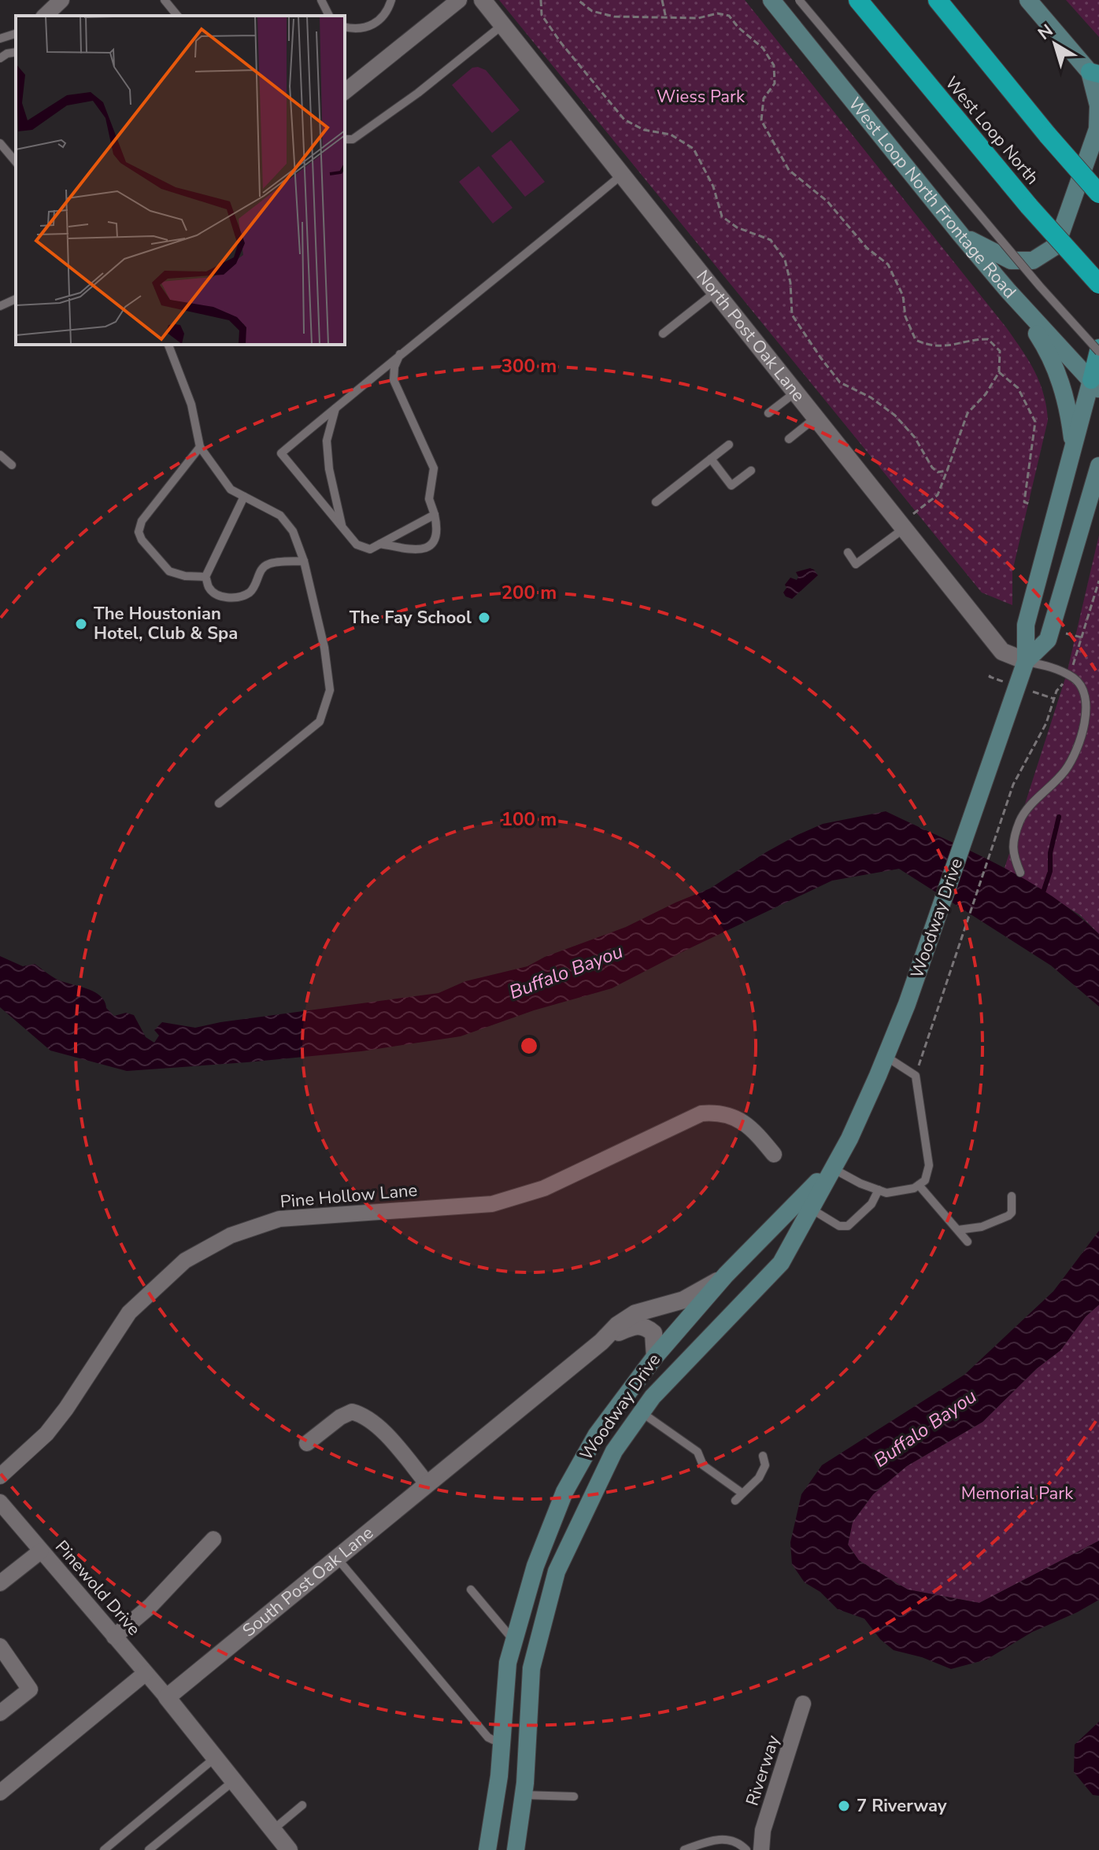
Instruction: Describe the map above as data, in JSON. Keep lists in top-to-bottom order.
{
  "streets": {
    "highway": ["West Loop North"],
    "main road": ["West Loop North Frontage Road", "Woodway Drive"],
    "street": [
      "North Post Oak Lane",
      "Pine Hollow Lane",
      "South Post Oak Lane",
      "Pinewold Drive",
      "Riverway"
    ]
  },
  "crossings": [
    ["West Loop North Frontage Road", "Woodway Drive"],
    ["North Post Oak Lane", "Woodway Drive"],
    ["Woodway Drive", "South Post Oak Lane"],
    ["South Post Oak Lane", "Pinewold Drive"]
  ],
  "water": ["Buffalo Bayou"],
  "parks": ["Wiess Park", "Memorial Park"],
  "places": ["The Fay School", "The Houstonian Hotel, Club & Spa", "7 Riverway"],
  "north": "top left",
  "rings": ["300 m", "200 m", "100 m"]
}
